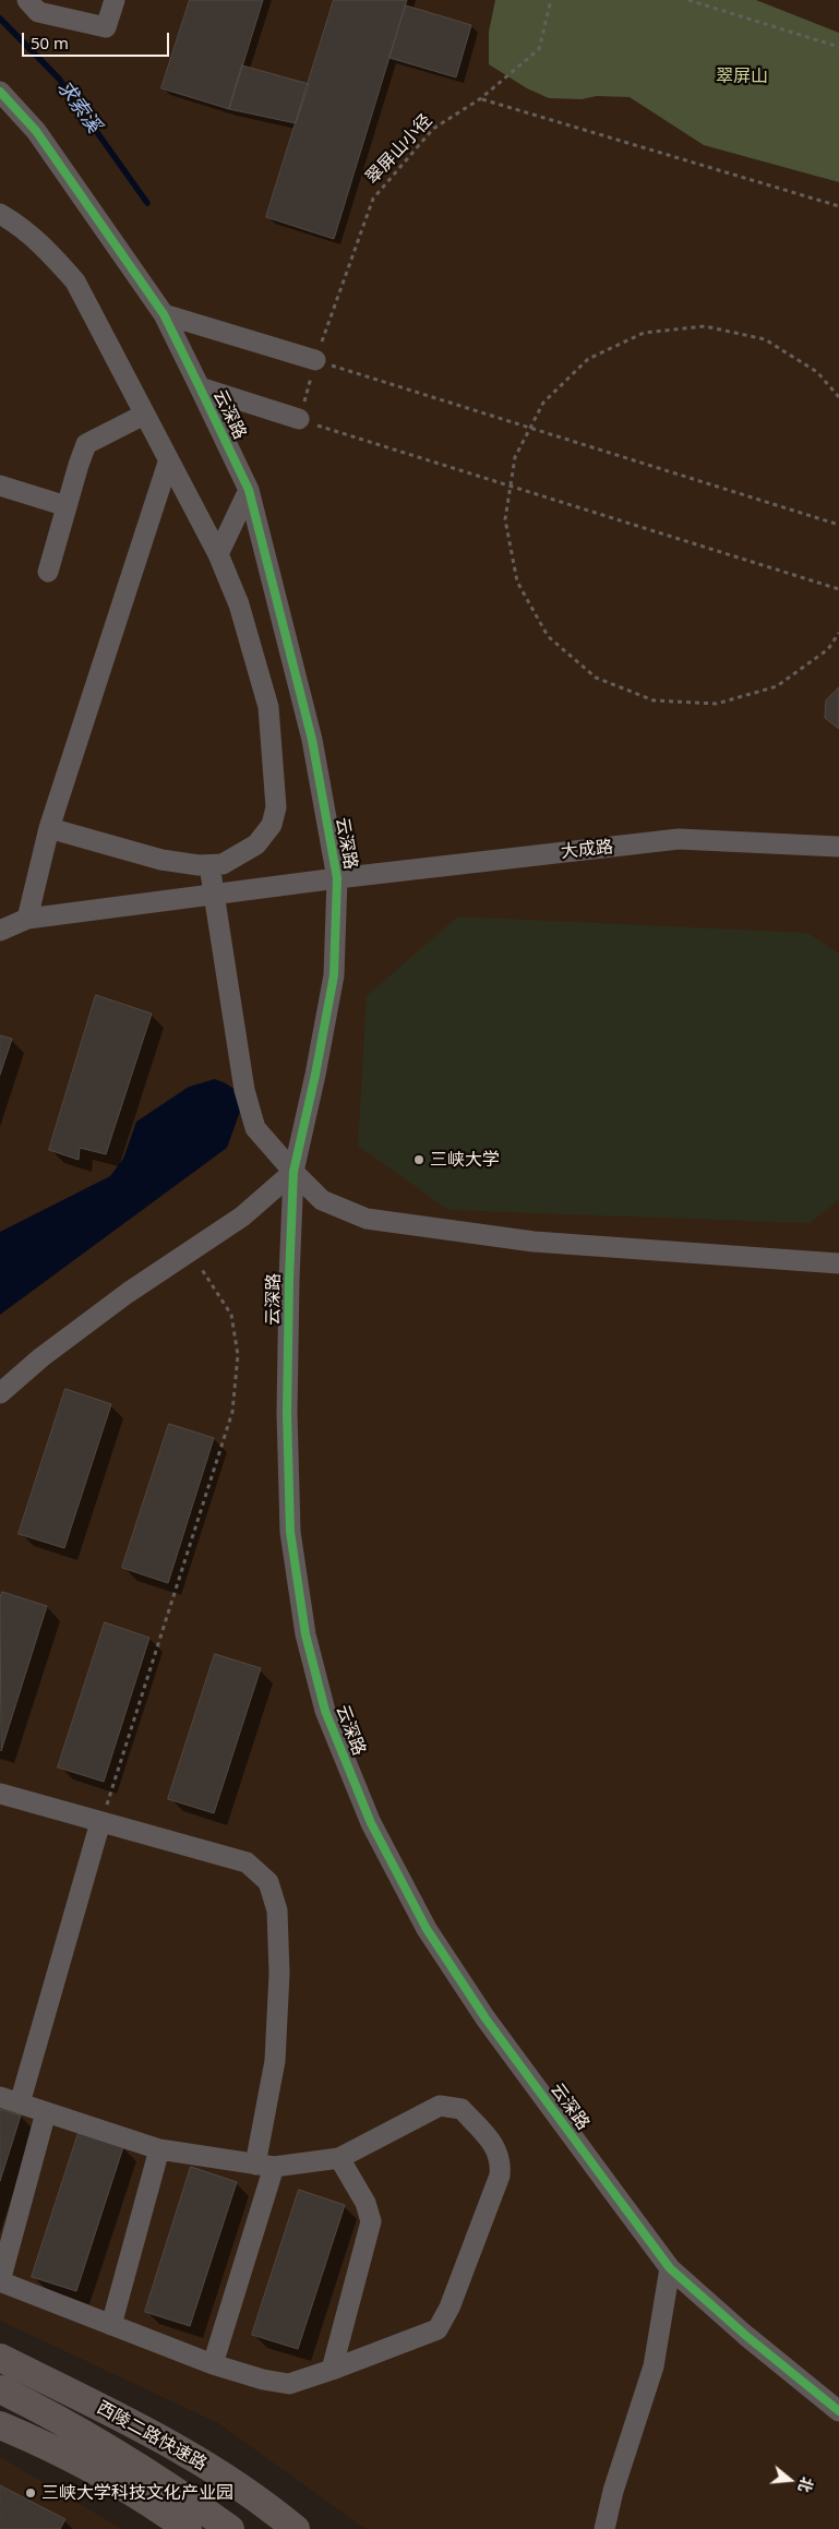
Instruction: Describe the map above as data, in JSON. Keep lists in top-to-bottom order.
{
  "streets": {
    "highway": ["西陵二路快速路"],
    "street": ["云深路", "大成路"],
    "path": ["翠屏山小径"]
  },
  "crossings": [
    ["云深路", "大成路"]
  ],
  "water": ["求索溪"],
  "parks": ["翠屏山"],
  "places": ["三峡大学", "三峡大学科技文化产业园"],
  "scale_bar": "50 m",
  "north": "right"
}
